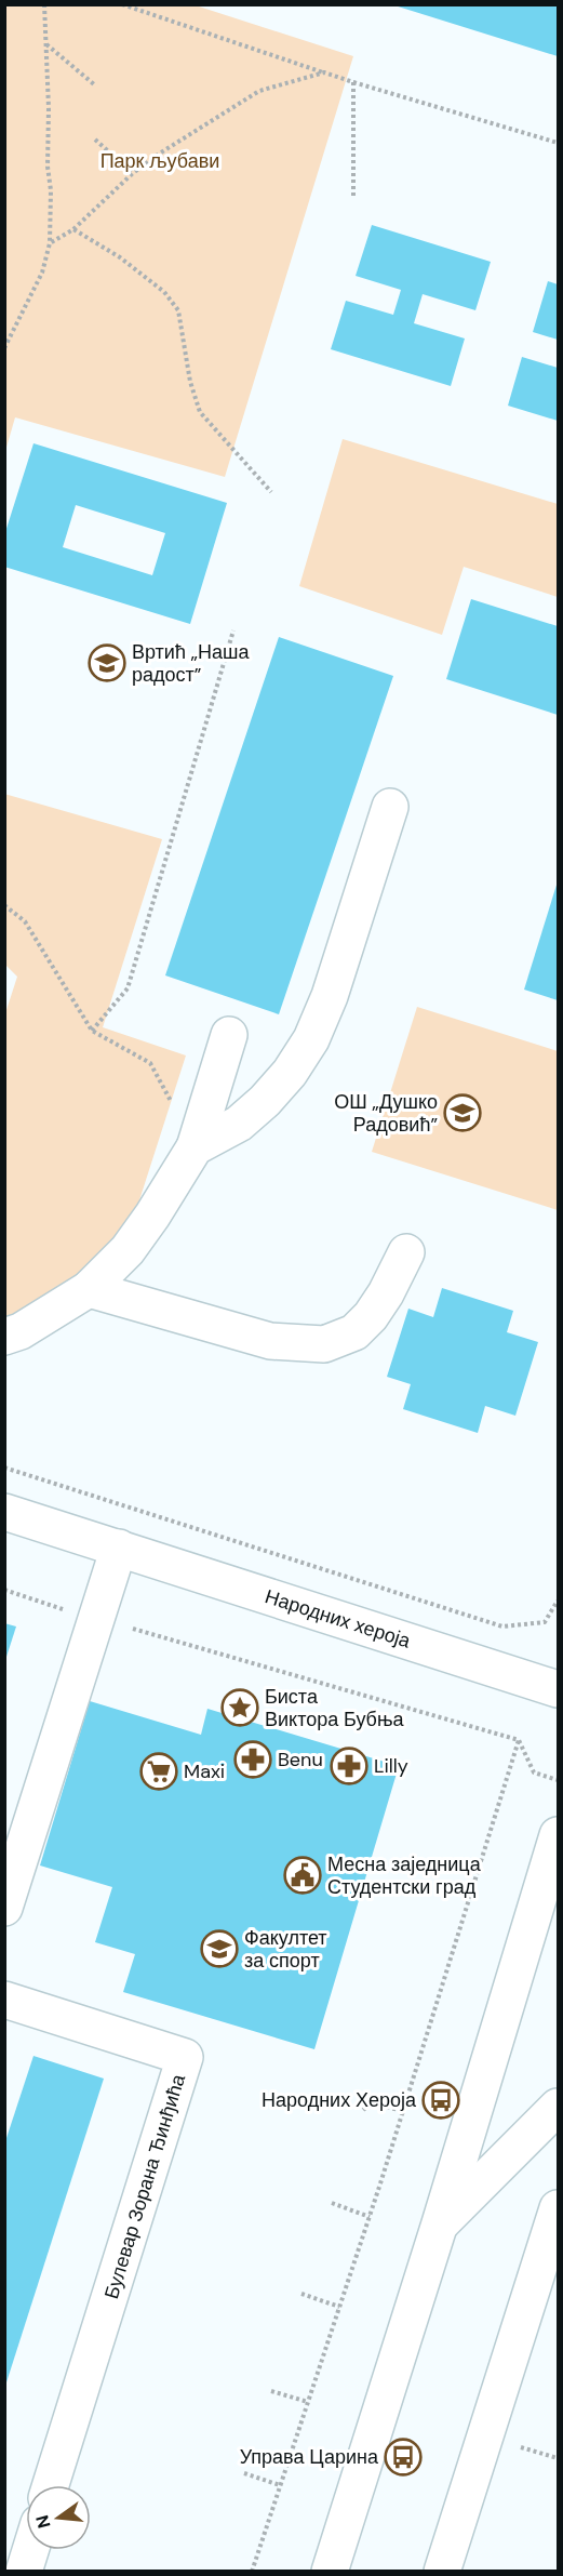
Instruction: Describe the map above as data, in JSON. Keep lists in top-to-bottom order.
{
  "streets": {
    "street": ["Народних хероја", "Булевар Зорана Ђинђића"]
  },
  "parks": ["Парк љубави"],
  "places": {
    "school or university": ["Вртић „Наша радост”", "ОШ „Душко Радовић”", "Факултет за спорт"],
    "place": ["Биста Виктора Бубња"],
    "pharmacy": ["Benu", "Lilly"],
    "supermarket": ["Maxi"],
    "public building": ["Месна заједница Студентски град"],
    "bus stop": ["Народних Хероја", "Управа Царина"]
  },
  "north": "left"
}
